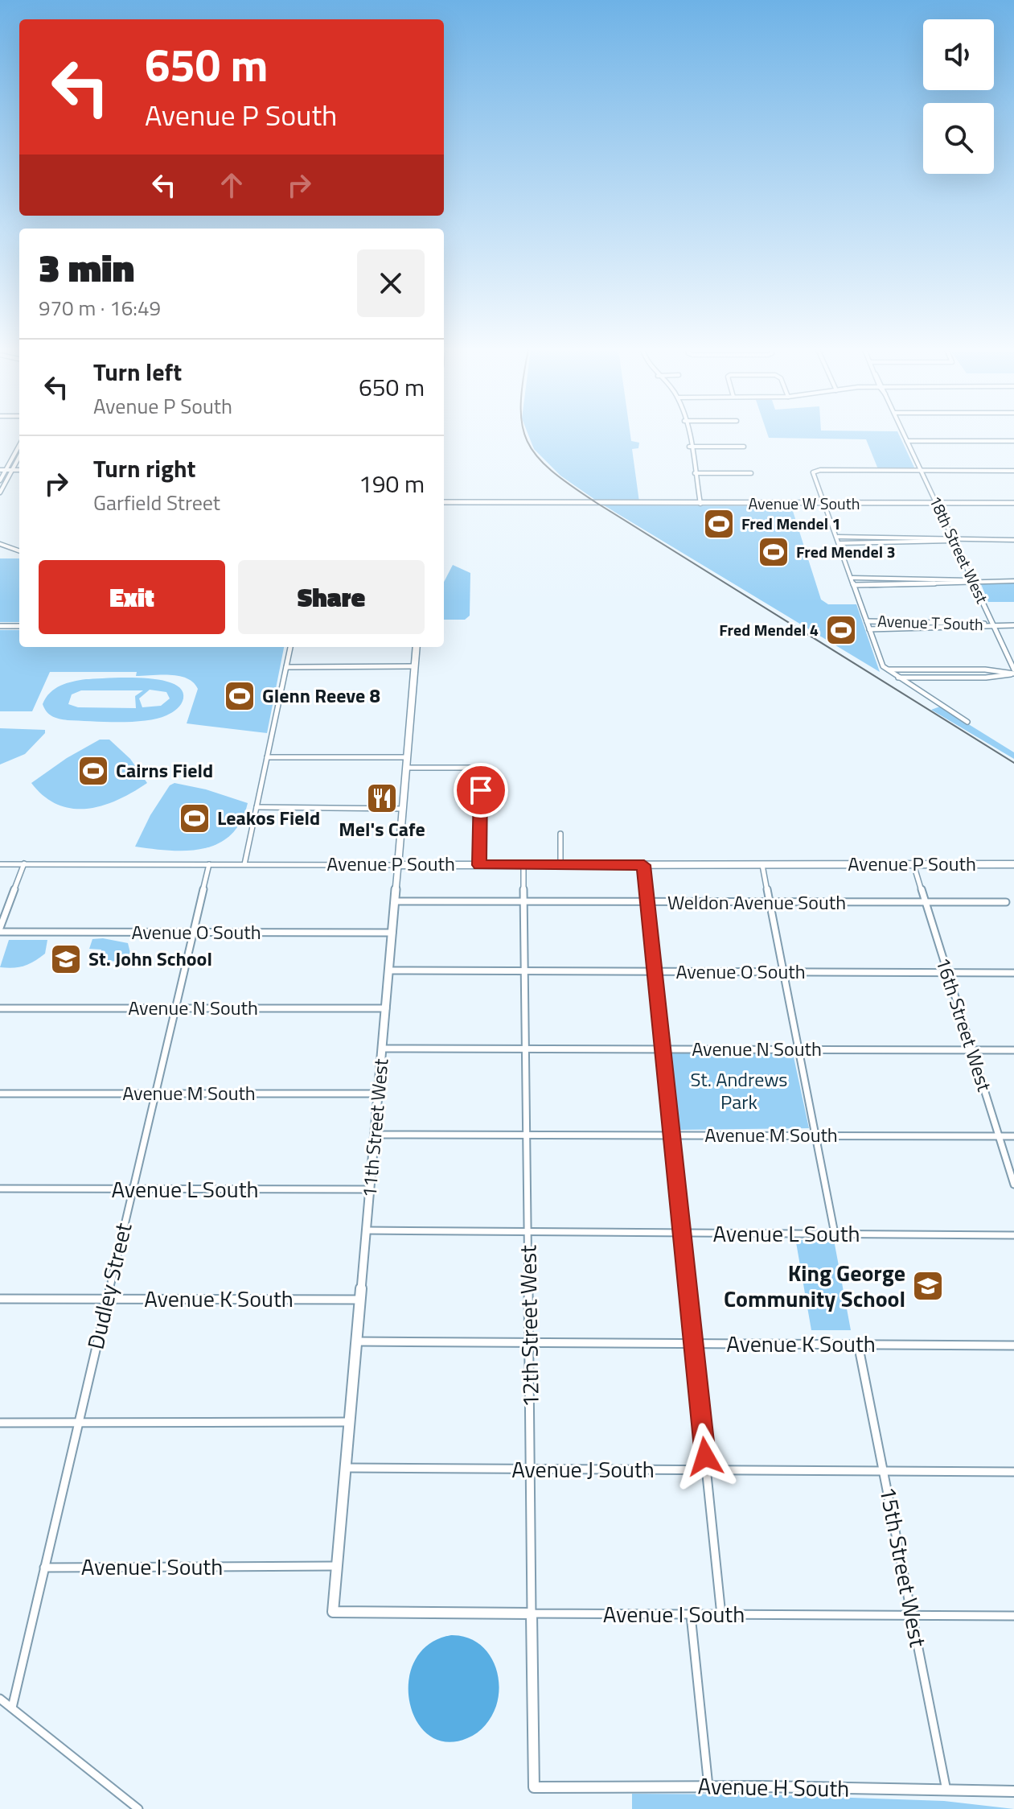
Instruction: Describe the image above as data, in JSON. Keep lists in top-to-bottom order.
{
  "streets": {
    "main road": ["Avenue P South", "11th Street West"],
    "street": [
      "Avenue W South",
      "18th Street West",
      "Avenue T South",
      "Weldon Avenue South",
      "Avenue O South",
      "Avenue N South",
      "16th Street West",
      "Avenue M South",
      "Avenue L South",
      "Dudley Street",
      "Avenue K South",
      "12th Street West",
      "Avenue J South",
      "Avenue I South",
      "15th Street West",
      "Avenue H South"
    ]
  },
  "crossings": [
    ["Avenue W South", "18th Street West"],
    ["18th Street West", "Avenue T South"],
    ["Avenue P South", "16th Street West"],
    ["Avenue P South", "11th Street West"],
    ["Avenue P South", "Dudley Street"],
    ["Avenue P South", "12th Street West"],
    ["Weldon Avenue South", "16th Street West"],
    ["Weldon Avenue South", "11th Street West"],
    ["Weldon Avenue South", "12th Street West"],
    ["Avenue O South", "16th Street West"],
    ["Avenue O South", "11th Street West"],
    ["Avenue O South", "Dudley Street"],
    ["Avenue O South", "12th Street West"],
    ["Avenue N South", "16th Street West"],
    ["Avenue N South", "11th Street West"],
    ["Avenue N South", "Dudley Street"],
    ["Avenue N South", "12th Street West"],
    ["16th Street West", "Avenue M South"],
    ["Avenue M South", "11th Street West"],
    ["Avenue M South", "Dudley Street"],
    ["Avenue M South", "12th Street West"],
    ["11th Street West", "Avenue L South"],
    ["11th Street West", "Avenue K South"],
    ["11th Street West", "Avenue J South"],
    ["11th Street West", "Avenue I South"],
    ["Avenue L South", "Dudley Street"],
    ["Avenue L South", "12th Street West"],
    ["Dudley Street", "Avenue K South"],
    ["Dudley Street", "Avenue I South"],
    ["Avenue K South", "12th Street West"],
    ["Avenue K South", "15th Street West"],
    ["12th Street West", "Avenue J South"],
    ["12th Street West", "Avenue I South"],
    ["12th Street West", "Avenue H South"],
    ["Avenue J South", "15th Street West"],
    ["Avenue I South", "15th Street West"],
    ["15th Street West", "Avenue H South"]
  ],
  "parks": ["St. Andrews Park"],
  "places": {
    "sports": [
      "Fred Mendel 1",
      "Fred Mendel 3",
      "Fred Mendel 4",
      "Glenn Reeve 8",
      "Cairns Field",
      "Leakos Field"
    ],
    "restaurant": ["Mel's Cafe"],
    "school or university": ["St. John School", "King George Community School"]
  },
  "page": {
    "turn": ["650 m", "Avenue P South"],
    "heading": ["3 min", "970 m · 16:49"],
    "list": [
      {
        "name": "Turn left",
        "note": "Avenue P South",
        "value": "650 m"
      },
      {
        "name": "Turn right",
        "note": "Garfield Street",
        "value": "190 m"
      }
    ],
    "buttons": ["Exit", "Share"]
  }
}
